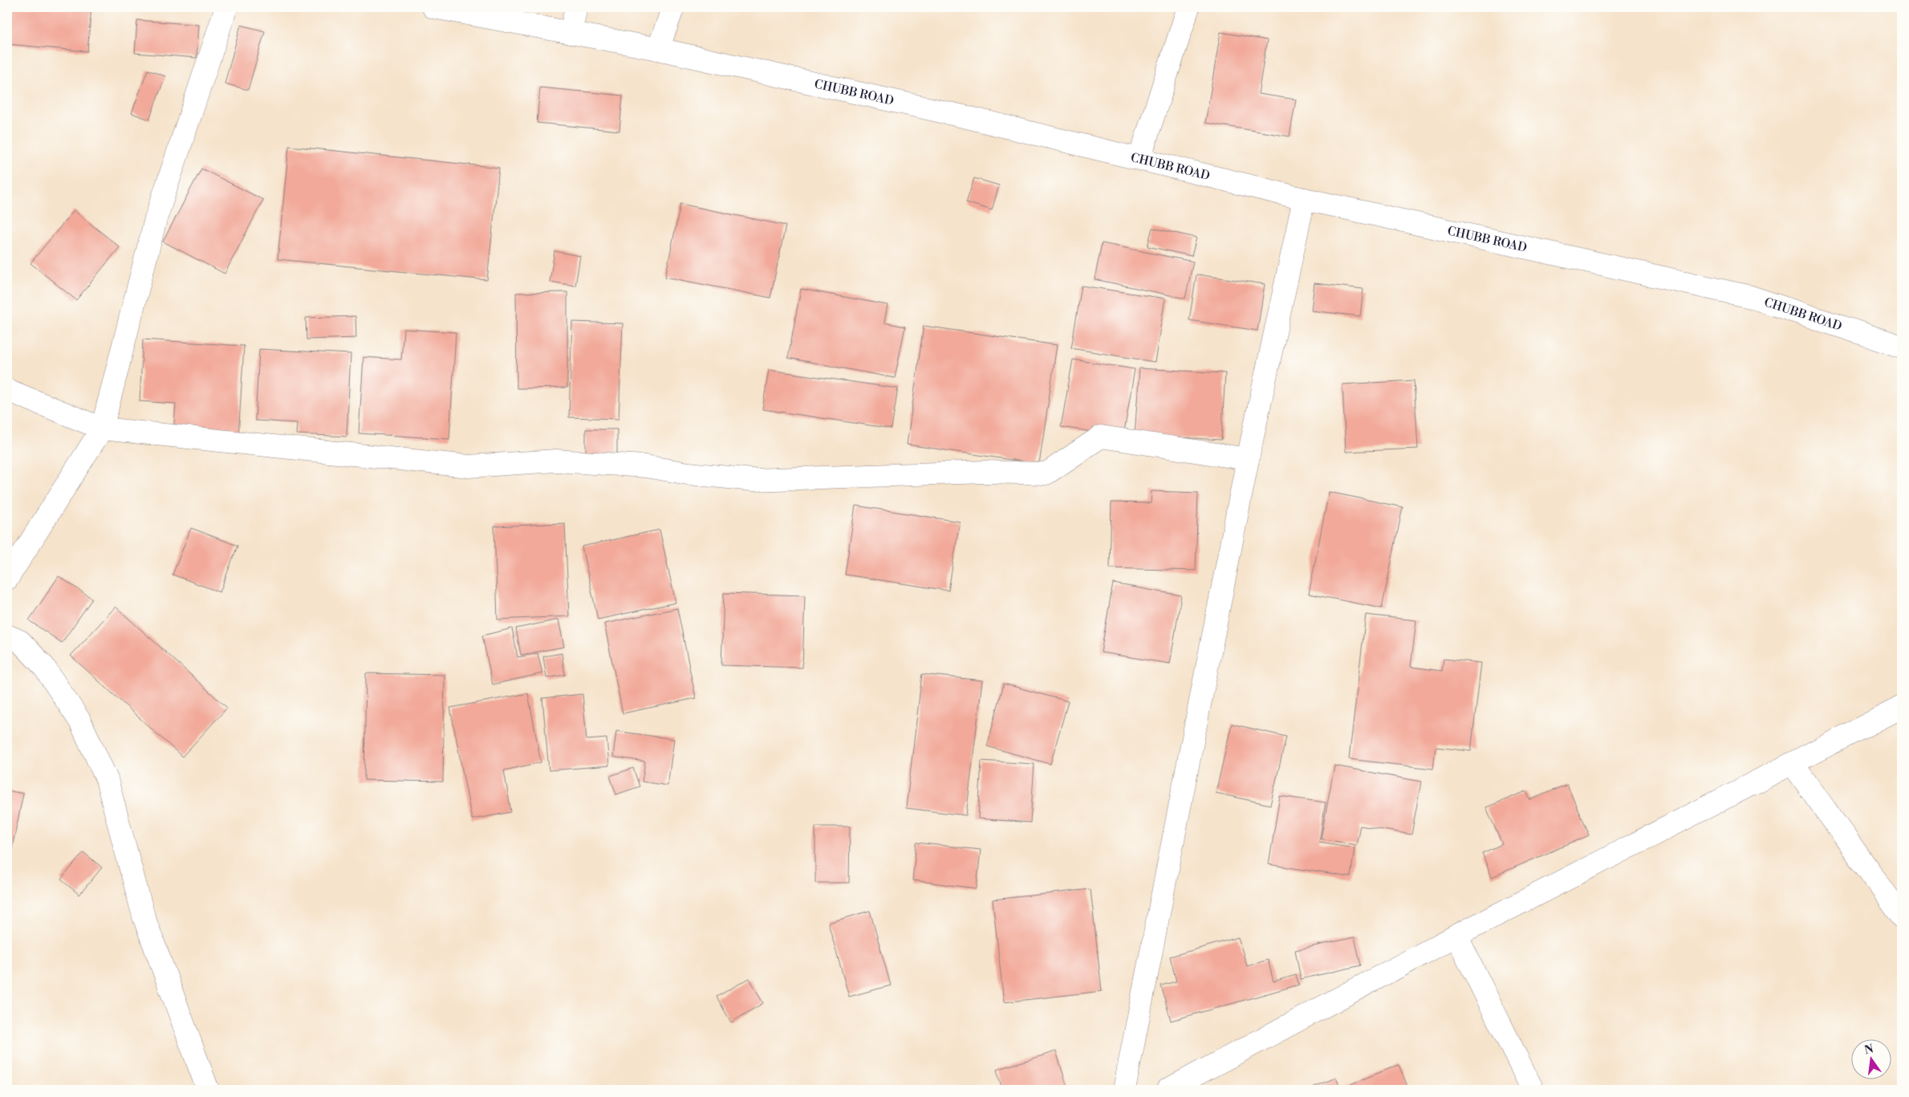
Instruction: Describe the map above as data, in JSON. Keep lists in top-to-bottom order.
{
  "streets": {
    "street": ["CHUBB ROAD"]
  },
  "north": "top"
}
